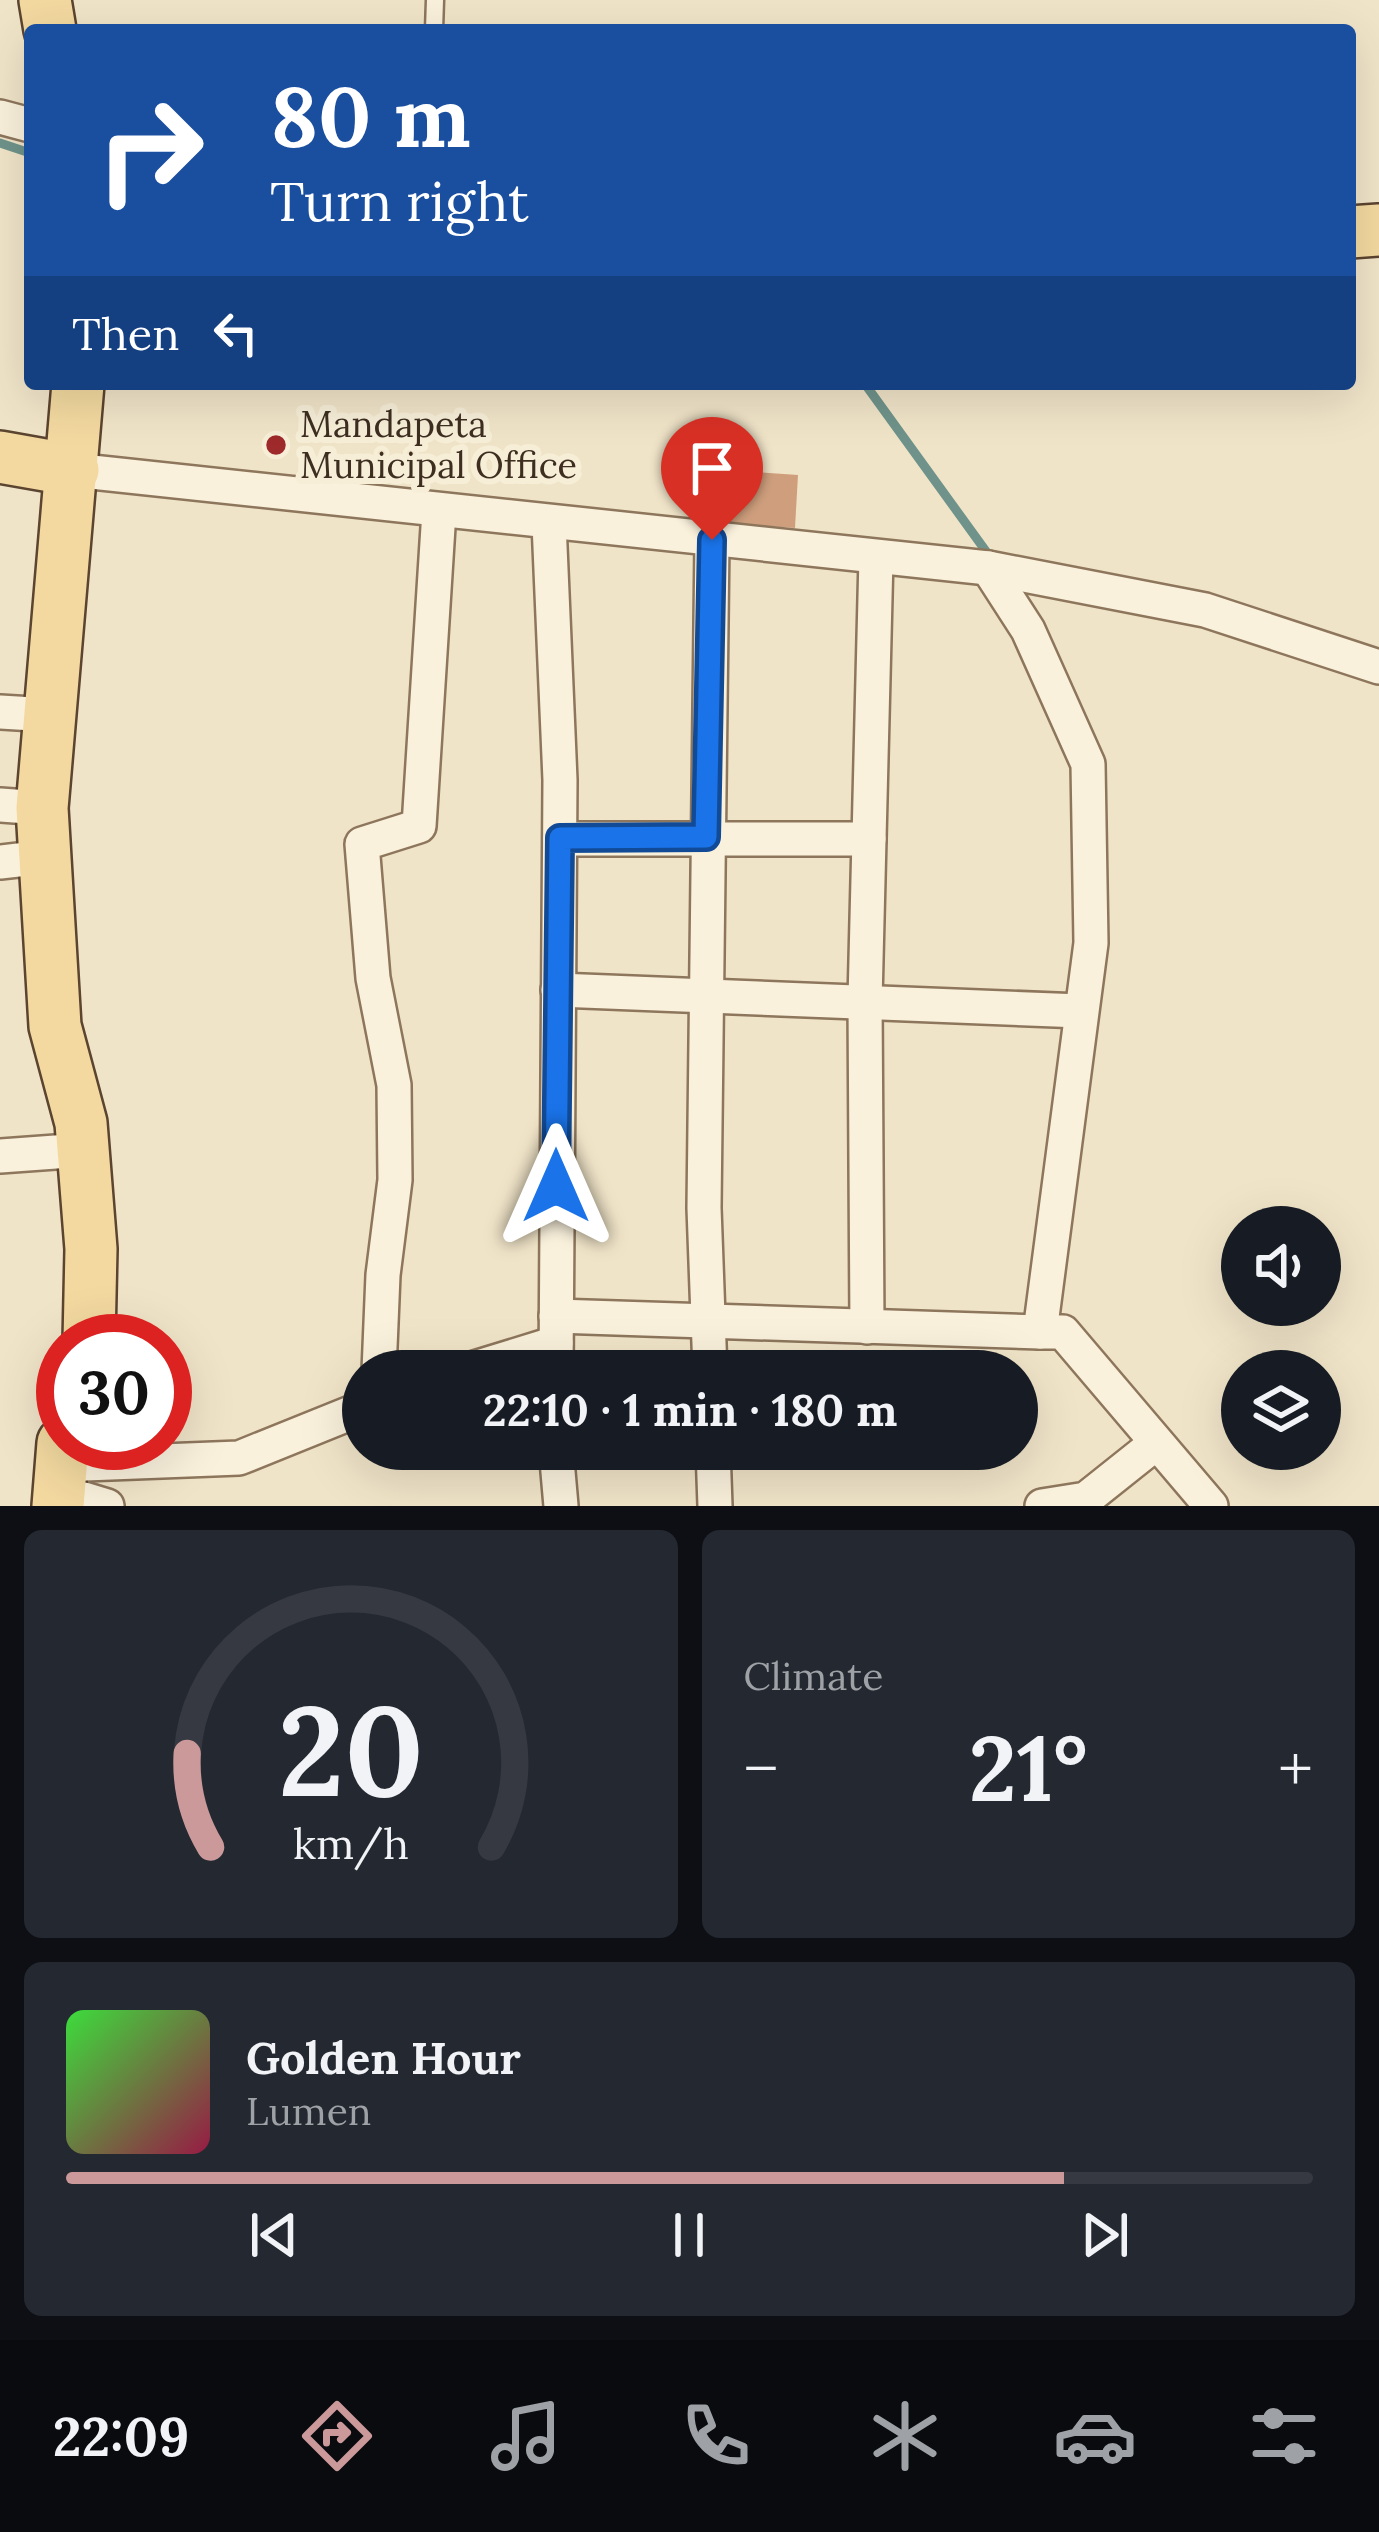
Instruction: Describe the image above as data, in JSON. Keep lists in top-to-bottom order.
{
  "places": ["Mandapeta Municipal Office"],
  "page": {
    "turn": ["80 m", "Turn right"],
    "then": "Then",
    "limit": "30",
    "trip": "22:10 · 1 min · 180 m",
    "tile": "Climate",
    "heat": ["−", "21°", "+"],
    "song": ["Golden Hour", "Lumen"],
    "tabs": "22:09",
    "gauge": ["20", "km/h"]
  }
}
